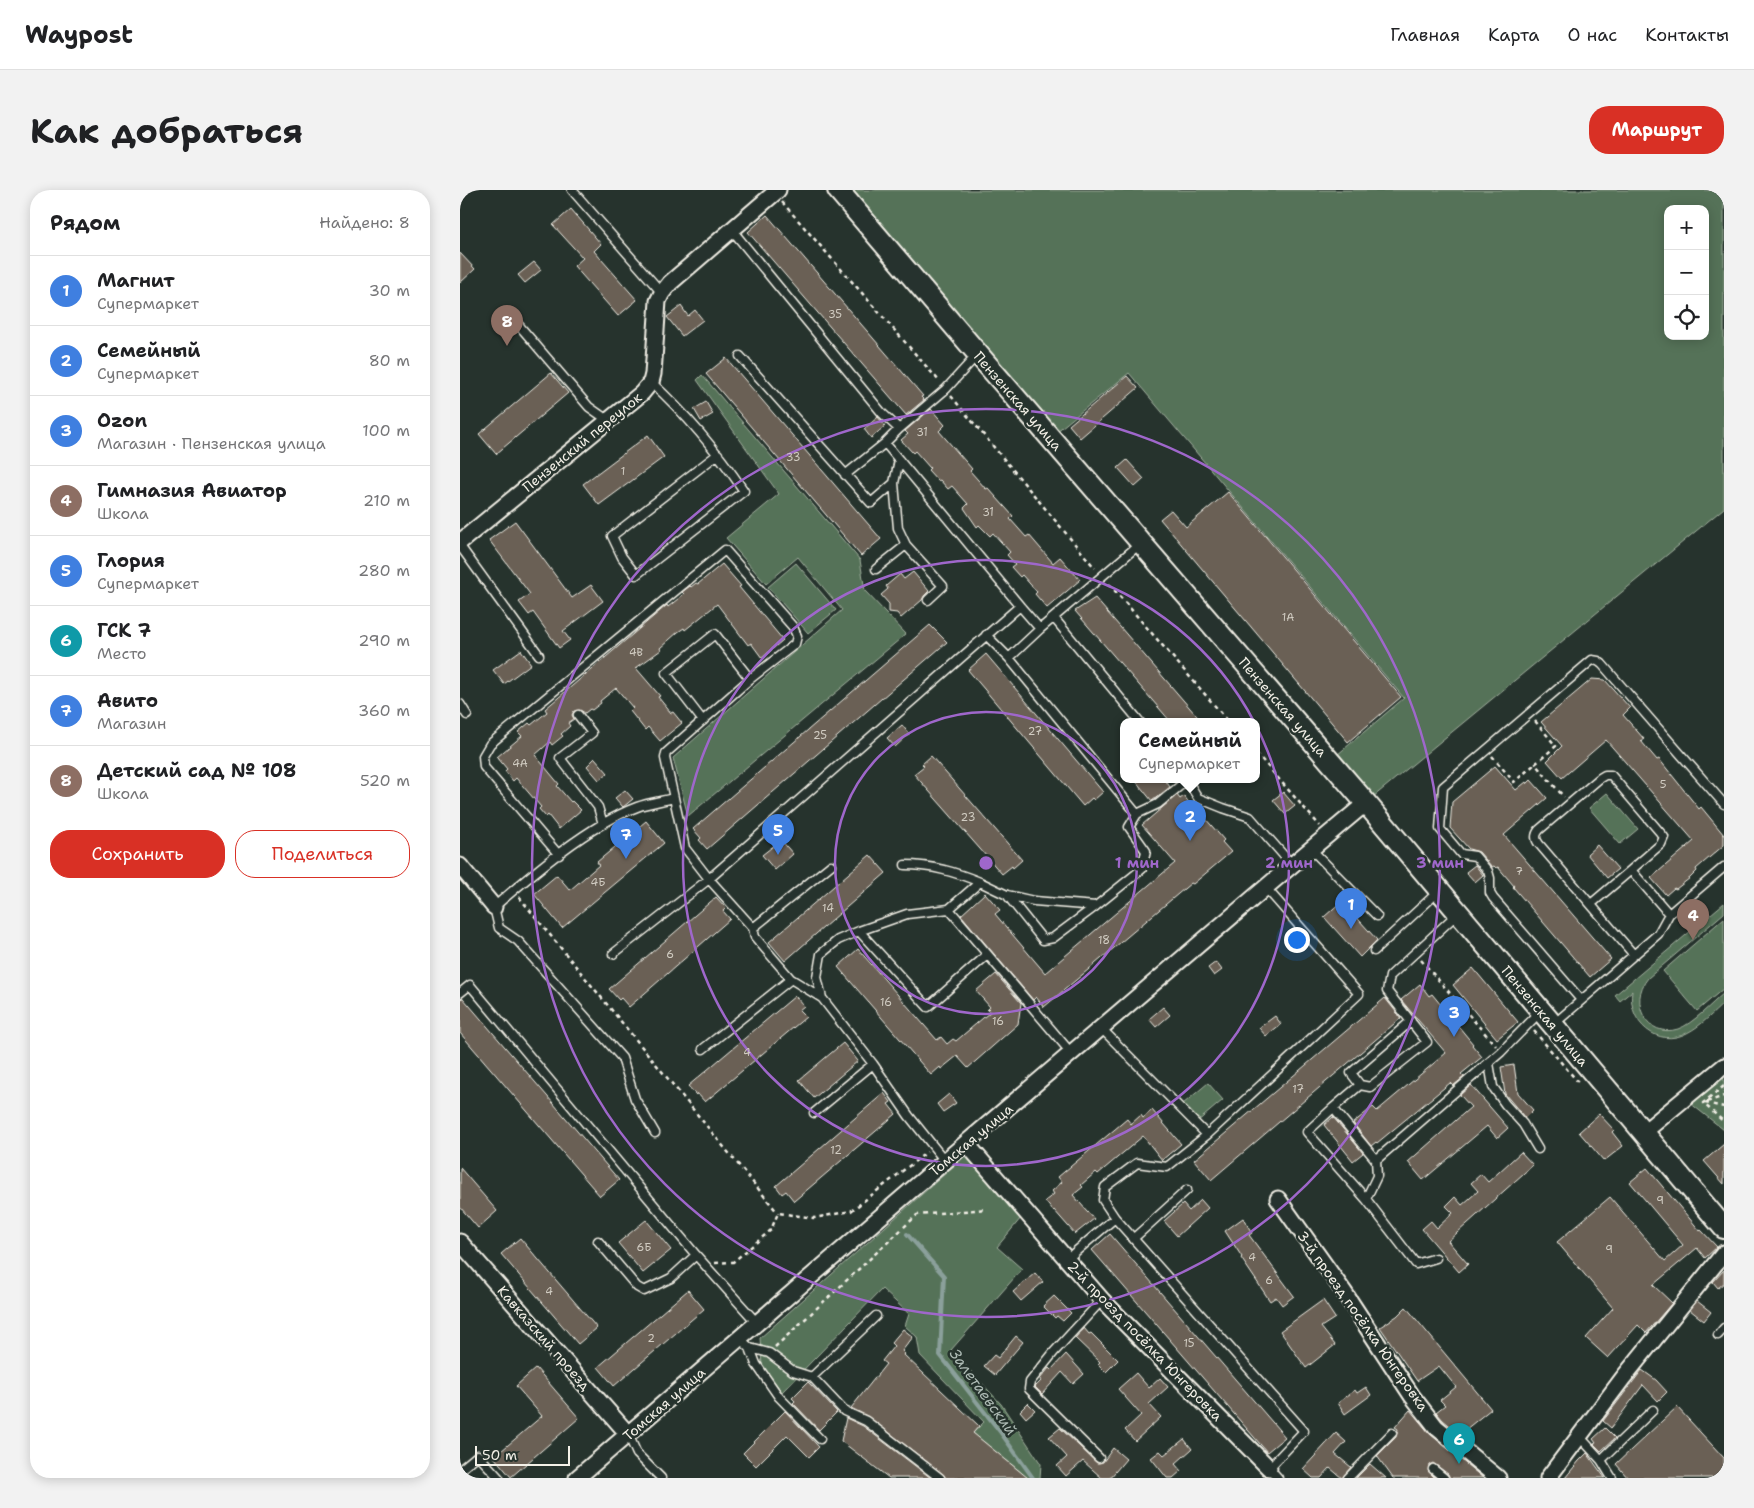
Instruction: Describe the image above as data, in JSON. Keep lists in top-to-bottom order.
{
  "streets": {
    "street": [
      "Пензенская улица",
      "Пензенский переулок",
      "Томская улица",
      "3-й проезд посёлка Юнгеровка",
      "Кавказский проезд",
      "2-й проезд посёлка Юнгеровка"
    ]
  },
  "crossings": [
    ["Пензенская улица", "Томская улица"],
    ["Томская улица", "Кавказский проезд"],
    ["Томская улица", "2-й проезд посёлка Юнгеровка"]
  ],
  "water": ["Залетаевский"],
  "house_numbers": [
    "35",
    "31",
    "33",
    "1",
    "31",
    "1А",
    "4В",
    "27",
    "25",
    "4А",
    "5",
    "23",
    "7",
    "4Б",
    "14",
    "18",
    "6",
    "16",
    "16",
    "4",
    "17",
    "12",
    "9",
    "6Б",
    "9",
    "4",
    "6",
    "4",
    "2",
    "15"
  ],
  "scale_bar": "50 m",
  "page": {
    "header": "Waypost",
    "nav": [
      "Главная",
      "Карта",
      "О нас",
      "Контакты"
    ],
    "buttons": [
      "Маршрут",
      ["Сохранить", "Поделиться"]
    ],
    "title": "Как добраться",
    "heading": ["Рядом", "Найдено: 8"],
    "map_buttons": ["+", "−"],
    "list": [
      {
        "mark": "1",
        "name": "Магнит",
        "note": "Супермаркет",
        "value": "30 m"
      },
      {
        "mark": "2",
        "name": "Семейный",
        "note": "Супермаркет",
        "value": "80 m"
      },
      {
        "mark": "3",
        "name": "Ozon",
        "note": "Магазин · Пензенская улица",
        "value": "100 m"
      },
      {
        "mark": "4",
        "name": "Гимназия Авиатор",
        "note": "Школа",
        "value": "210 m"
      },
      {
        "mark": "5",
        "name": "Глория",
        "note": "Супермаркет",
        "value": "280 m"
      },
      {
        "mark": "6",
        "name": "ГСК 7",
        "note": "Место",
        "value": "290 m"
      },
      {
        "mark": "7",
        "name": "Авито",
        "note": "Магазин",
        "value": "360 m"
      },
      {
        "mark": "8",
        "name": "Детский сад № 108",
        "note": "Школа",
        "value": "520 m"
      }
    ],
    "pins": [
      "8",
      "2",
      "5",
      "7",
      "1",
      "4",
      "3",
      "6"
    ],
    "popup": ["Семейный", "Супермаркет"],
    "scale": "50 m"
  },
  "rings": ["1 мин", "2 мин", "3 мин"]
}
